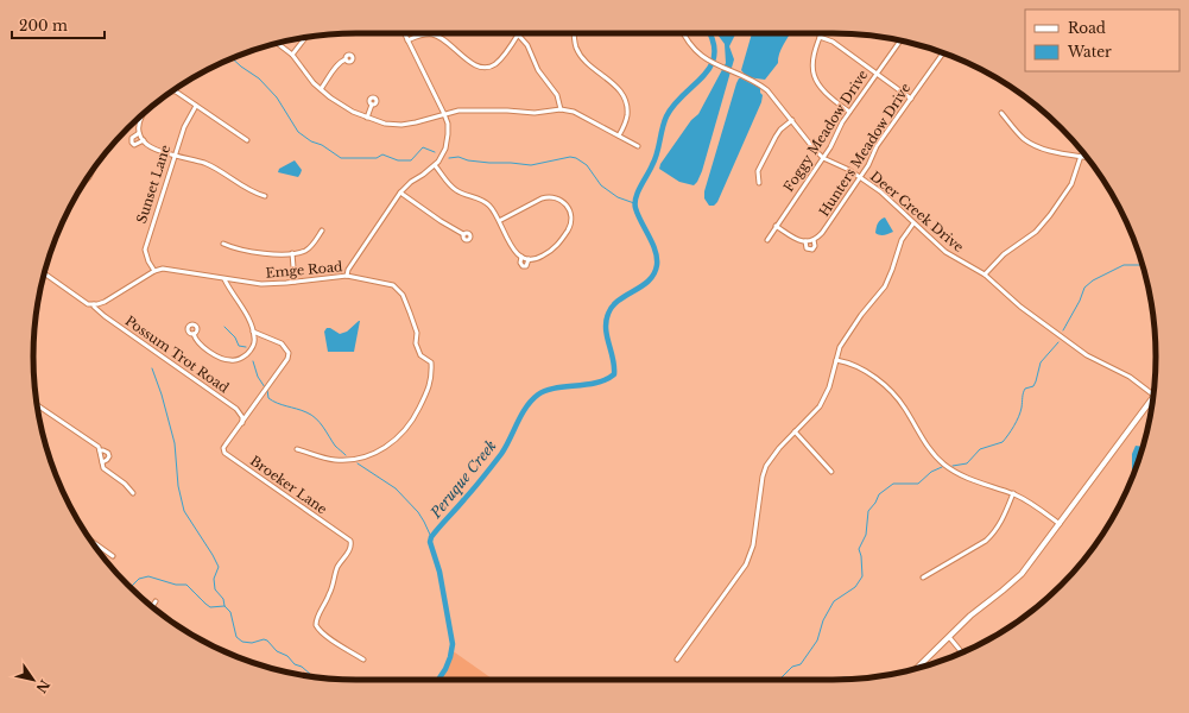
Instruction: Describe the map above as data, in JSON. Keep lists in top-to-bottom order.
{
  "streets": {
    "street": [
      "Foggy Meadow Drive",
      "Hunters Meadow Drive",
      "Sunset Lane",
      "Deer Creek Drive",
      "Emge Road",
      "Possum Trot Road",
      "Broeker Lane"
    ]
  },
  "crossings": [
    ["Foggy Meadow Drive", "Deer Creek Drive"],
    ["Hunters Meadow Drive", "Deer Creek Drive"],
    ["Sunset Lane", "Emge Road"],
    ["Emge Road", "Possum Trot Road"],
    ["Possum Trot Road", "Broeker Lane"]
  ],
  "water": ["Peruque Creek"],
  "legend": ["Road", "Water"],
  "scale_bar": "200 m",
  "north": "bottom right"
}
